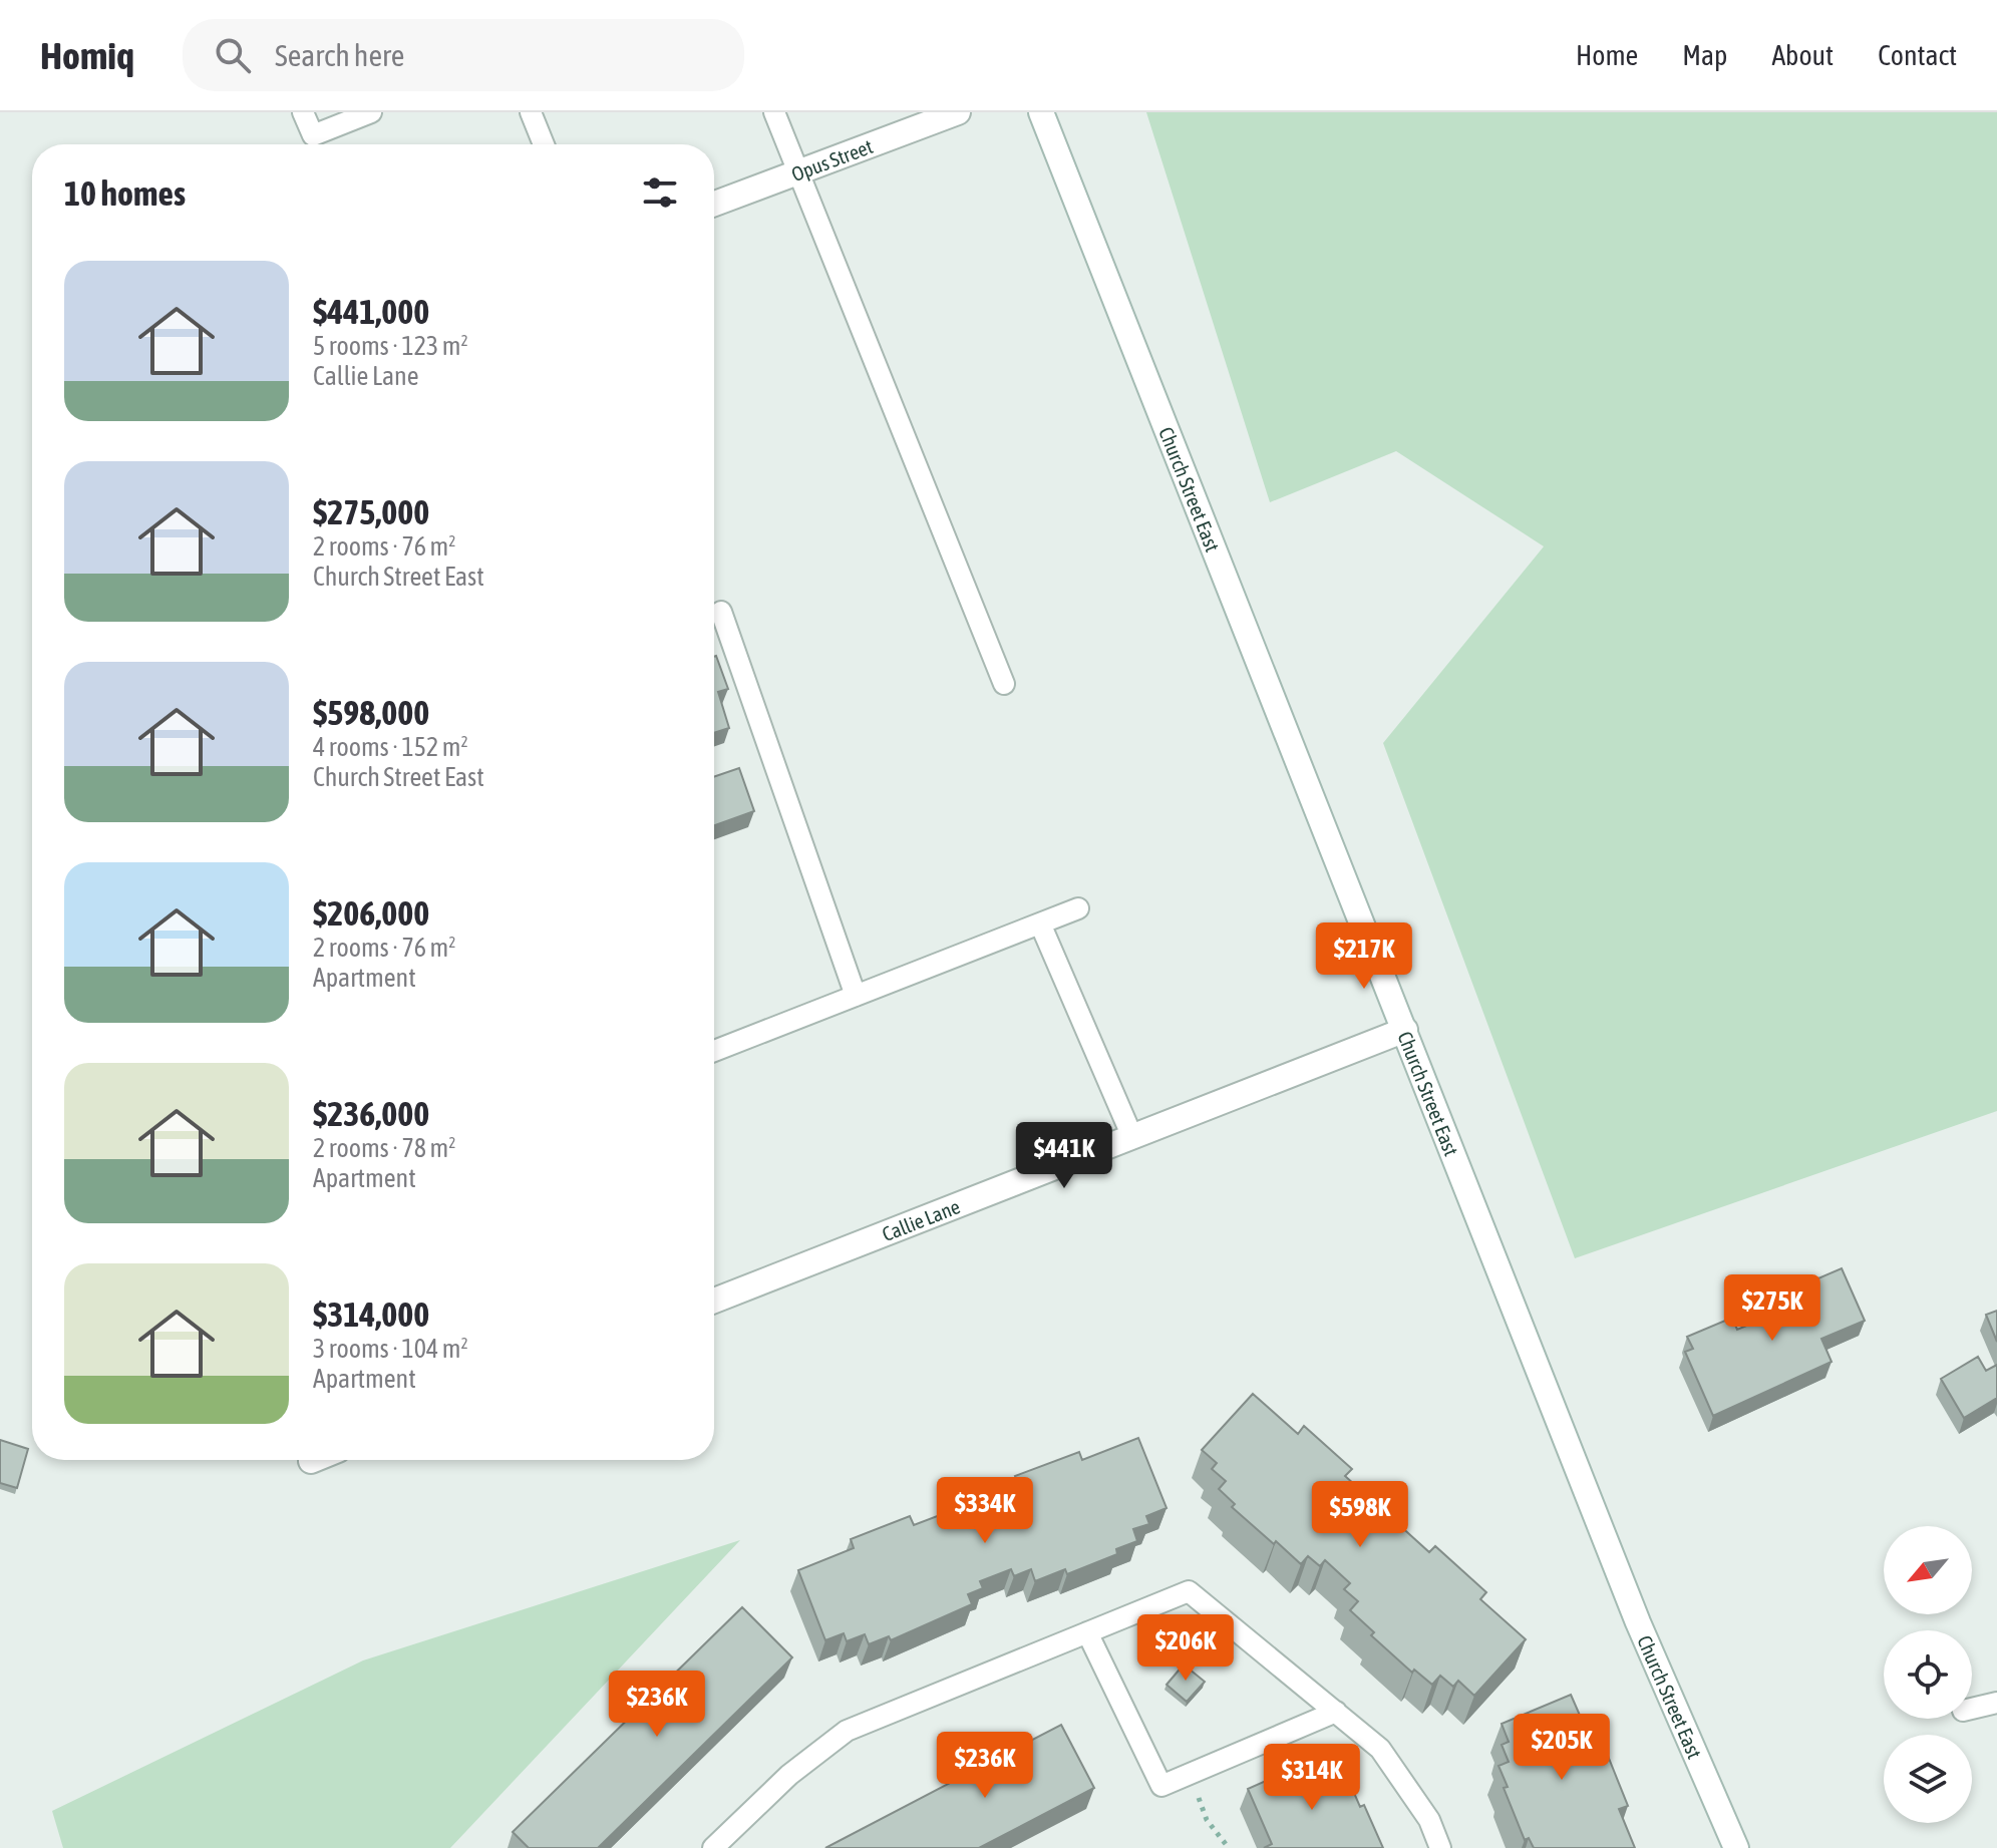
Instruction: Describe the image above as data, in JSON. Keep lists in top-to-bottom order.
{
  "streets": {
    "main road": ["Opus Street", "Church Street East", "Callie Lane"]
  },
  "crossings": [
    ["Church Street East", "Callie Lane"]
  ],
  "north": "bottom left",
  "page": {
    "header": "Homiq",
    "search": "Search here",
    "nav": [
      "Home",
      "Map",
      "About",
      "Contact"
    ],
    "heading": "10 homes",
    "list": [
      {
        "name": "$441,000",
        "note": "5 rooms · 123 m² · Callie Lane"
      },
      {
        "name": "$275,000",
        "note": "2 rooms · 76 m² · Church Street East"
      },
      {
        "name": "$598,000",
        "note": "4 rooms · 152 m² · Church Street East"
      },
      {
        "name": "$206,000",
        "note": "2 rooms · 76 m² · Apartment"
      },
      {
        "name": "$236,000",
        "note": "2 rooms · 78 m² · Apartment"
      },
      {
        "name": "$314,000",
        "note": "3 rooms · 104 m² · Apartment"
      }
    ],
    "price": [
      "$217K",
      "$441K",
      "$275K",
      "$334K",
      "$598K",
      "$206K",
      "$236K",
      "$205K",
      "$236K",
      "$314K"
    ]
  }
}
